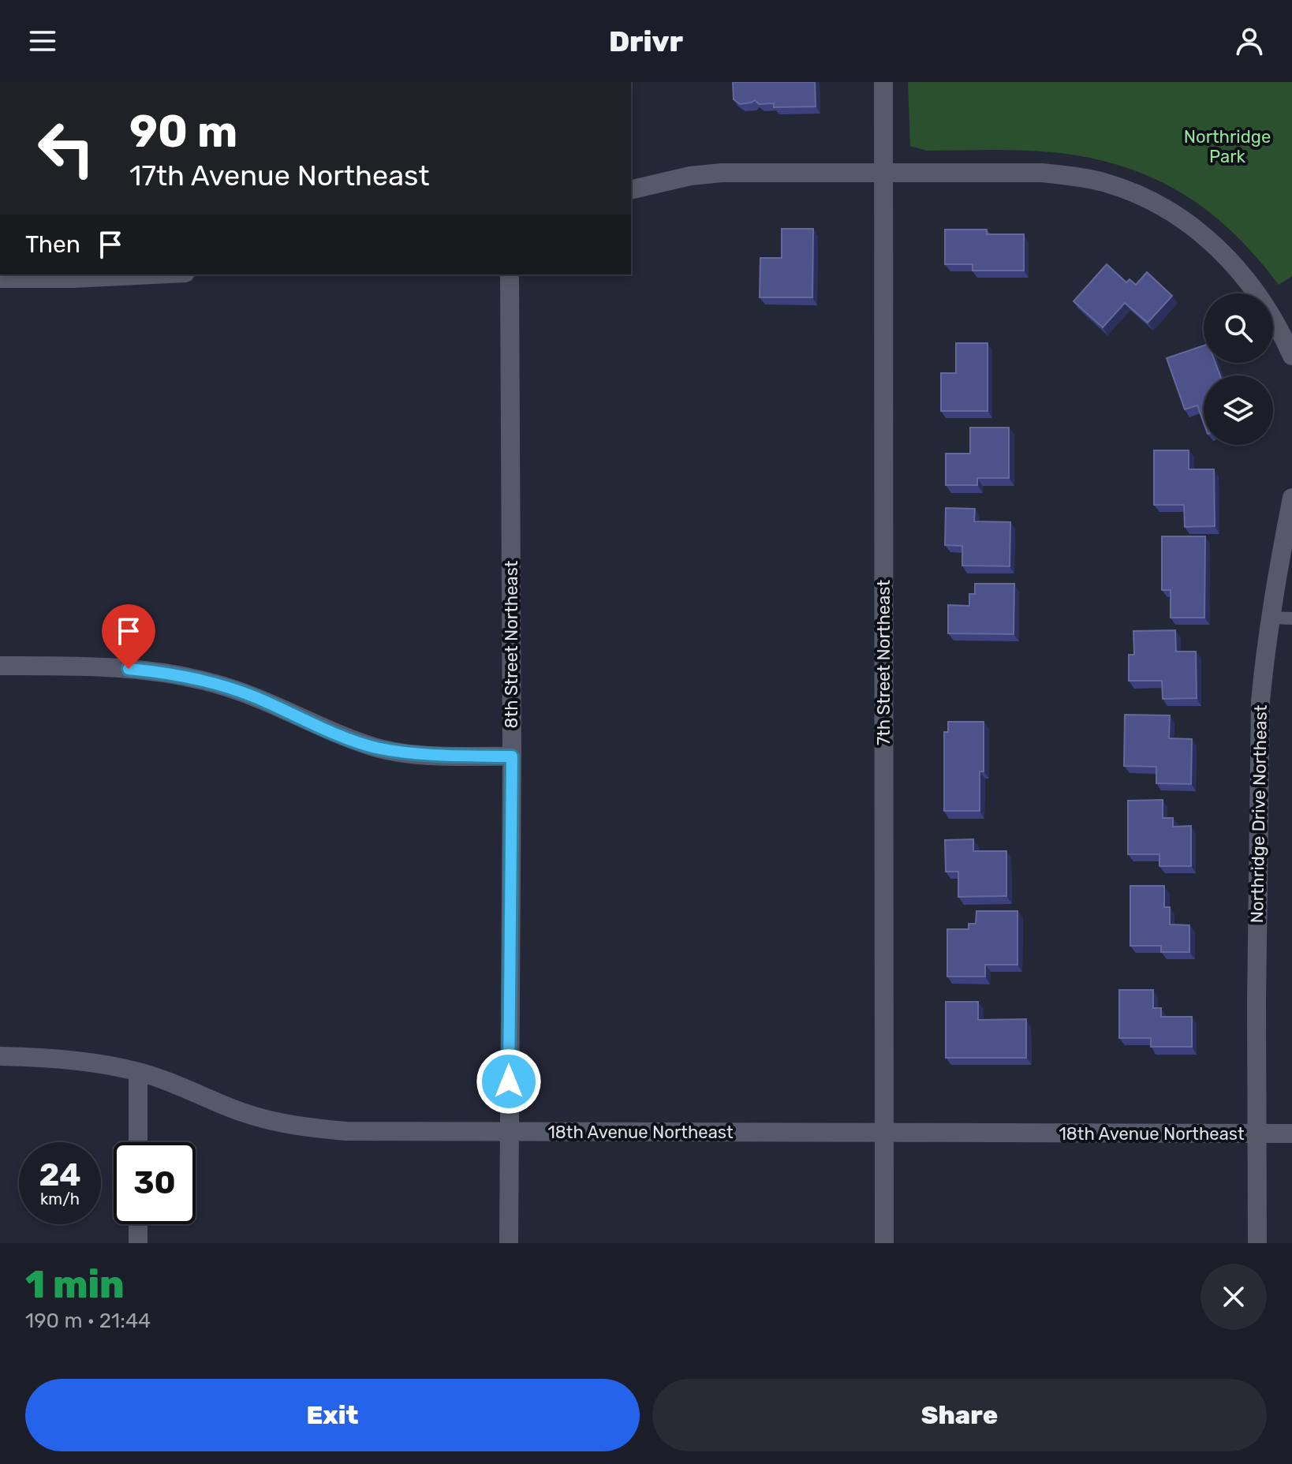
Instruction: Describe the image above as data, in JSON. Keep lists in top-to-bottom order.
{
  "streets": {
    "street": [
      "8th Street Northeast",
      "7th Street Northeast",
      "Northridge Drive Northeast",
      "18th Avenue Northeast"
    ]
  },
  "crossings": [
    ["8th Street Northeast", "18th Avenue Northeast"],
    ["7th Street Northeast", "18th Avenue Northeast"],
    ["Northridge Drive Northeast", "18th Avenue Northeast"]
  ],
  "parks": ["Northridge Park"],
  "page": {
    "header": "Drivr",
    "turn": ["90 m", "17th Avenue Northeast"],
    "then": "Then",
    "speed": "24 km/h",
    "limit": "30",
    "heading": ["1 min", "190 m · 21:44"],
    "buttons": ["Exit", "Share"]
  }
}
